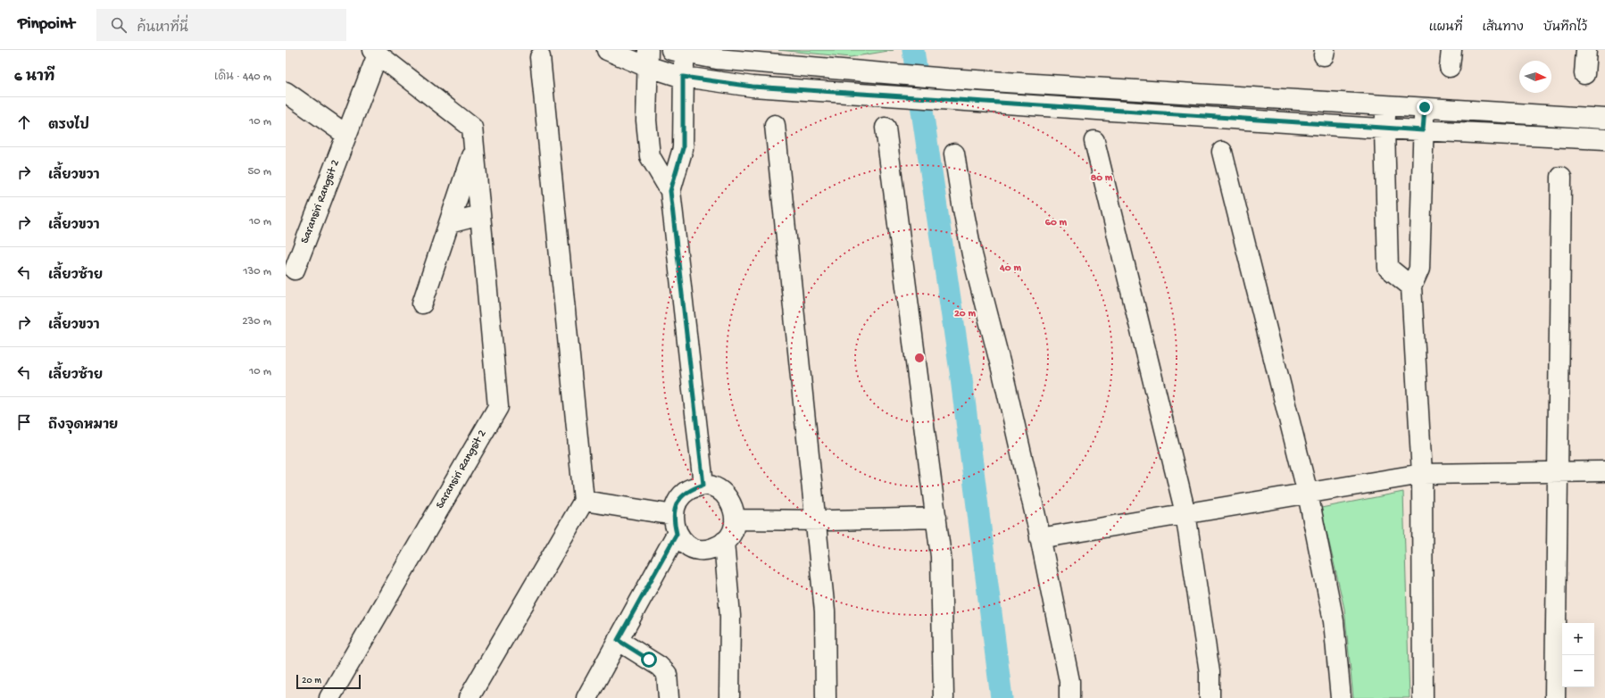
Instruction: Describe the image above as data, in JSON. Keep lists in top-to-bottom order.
{
  "streets": {
    "street": ["Saransiri Rangsit 2"]
  },
  "scale_bar": "20 m",
  "north": "right",
  "page": {
    "header": "Pinpoint",
    "search": "ค้นหาที่นี่",
    "nav": ["แผนที่", "เส้นทาง", "บันทึกไว้"],
    "heading": ["6 นาที", "เดิน · 440 m"],
    "list": [
      ["ตรงไป", "10 m"],
      ["เลี้ยวขวา", "50 m"],
      ["เลี้ยวขวา", "10 m"],
      ["เลี้ยวซ้าย", "130 m"],
      ["เลี้ยวขวา", "230 m"],
      ["เลี้ยวซ้าย", "10 m"],
      "ถึงจุดหมาย"
    ],
    "map_buttons": ["+", "−"],
    "scale": "20 m"
  },
  "rings": [
    "80 m",
    "60 m",
    "40 m",
    "20 m"
  ]
}
